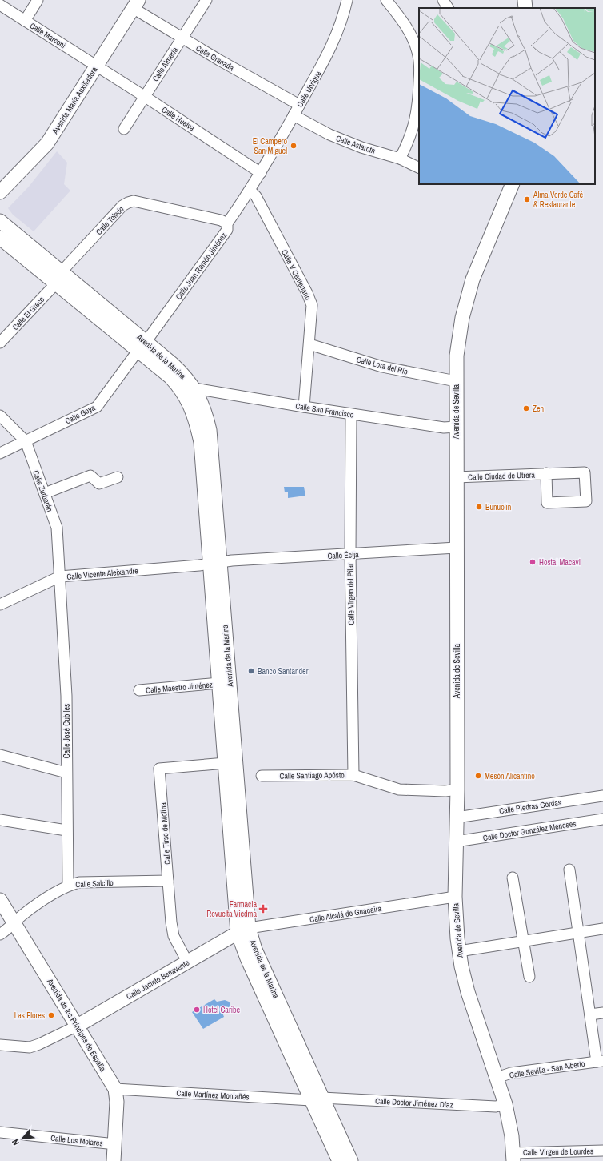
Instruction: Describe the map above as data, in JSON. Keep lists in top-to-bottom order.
{
  "streets": {
    "street": [
      "Calle Marconi",
      "Calle Granada",
      "Calle Almería",
      "Calle Ubrique",
      "Avenida María Auxiliadora",
      "Calle Huelva",
      "Calle Astaroth",
      "Calle Toledo",
      "Calle Juan Ramón Jiménez",
      "Calle V Centenario",
      "Calle El Greco",
      "Avenida de la Marina",
      "Calle Lora del Río",
      "Calle San Francisco",
      "Avenida de Sevilla",
      "Calle Goya",
      "Calle Ciudad de Utrera",
      "Calle Zurbarán",
      "Calle Écija",
      "Calle Vicente Aleixandre",
      "Calle Virgen del Pilar",
      "Calle Maestro Jiménez",
      "Calle José Cubiles",
      "Calle Santiago Apóstol",
      "Calle Piedras Gordas",
      "Calle Doctor González Meneses",
      "Calle Tirso de Molina",
      "Calle Salcillo",
      "Calle Alcalá de Guadaira",
      "Calle Jacinto Benavente",
      "Avenida de los Príncipes de España",
      "Calle Sevilla - San Alberto",
      "Calle Martínez Montañés",
      "Calle Doctor Jiménez Díaz",
      "Calle Los Molares",
      "Calle Virgen de Lourdes"
    ]
  },
  "crossings": [
    ["Calle Marconi", "Avenida María Auxiliadora"],
    ["Calle Marconi", "Calle Huelva"],
    ["Calle Granada", "Calle Almería"],
    ["Calle Granada", "Calle Ubrique"],
    ["Calle Granada", "Avenida María Auxiliadora"],
    ["Calle Almería", "Calle Huelva"],
    ["Calle Ubrique", "Calle Huelva"],
    ["Calle Ubrique", "Calle Astaroth"],
    ["Calle Ubrique", "Calle Juan Ramón Jiménez"],
    ["Avenida María Auxiliadora", "Calle Huelva"],
    ["Calle Huelva", "Calle Juan Ramón Jiménez"],
    ["Calle Toledo", "Calle Juan Ramón Jiménez"],
    ["Calle Toledo", "Calle El Greco"],
    ["Calle Toledo", "Avenida de la Marina"],
    ["Calle Juan Ramón Jiménez", "Calle V Centenario"],
    ["Calle Juan Ramón Jiménez", "Avenida de la Marina"],
    ["Calle Juan Ramón Jiménez", "Calle Goya"],
    ["Calle V Centenario", "Calle Lora del Río"],
    ["Calle V Centenario", "Calle San Francisco"],
    ["Calle El Greco", "Avenida de la Marina"],
    ["Avenida de la Marina", "Calle San Francisco"],
    ["Avenida de la Marina", "Calle Goya"],
    ["Avenida de la Marina", "Calle Écija"],
    ["Avenida de la Marina", "Calle Vicente Aleixandre"],
    ["Avenida de la Marina", "Calle Maestro Jiménez"],
    ["Avenida de la Marina", "Calle Tirso de Molina"],
    ["Avenida de la Marina", "Calle Alcalá de Guadaira"],
    ["Avenida de la Marina", "Calle Jacinto Benavente"],
    ["Avenida de la Marina", "Calle Martínez Montañés"],
    ["Avenida de la Marina", "Calle Doctor Jiménez Díaz"],
    ["Calle Lora del Río", "Avenida de Sevilla"],
    ["Calle San Francisco", "Avenida de Sevilla"],
    ["Calle San Francisco", "Calle Virgen del Pilar"],
    ["Avenida de Sevilla", "Calle Ciudad de Utrera"],
    ["Avenida de Sevilla", "Calle Écija"],
    ["Avenida de Sevilla", "Calle Santiago Apóstol"],
    ["Avenida de Sevilla", "Calle Piedras Gordas"],
    ["Avenida de Sevilla", "Calle Doctor González Meneses"],
    ["Avenida de Sevilla", "Calle Alcalá de Guadaira"],
    ["Avenida de Sevilla", "Calle Sevilla - San Alberto"],
    ["Avenida de Sevilla", "Calle Doctor Jiménez Díaz"],
    ["Avenida de Sevilla", "Calle Virgen de Lourdes"],
    ["Calle Goya", "Calle Zurbarán"],
    ["Calle Zurbarán", "Calle Vicente Aleixandre"],
    ["Calle Zurbarán", "Calle José Cubiles"],
    ["Calle Écija", "Calle Vicente Aleixandre"],
    ["Calle Écija", "Calle Virgen del Pilar"],
    ["Calle Vicente Aleixandre", "Calle José Cubiles"],
    ["Calle Virgen del Pilar", "Calle Santiago Apóstol"],
    ["Calle José Cubiles", "Calle Salcillo"],
    ["Calle Tirso de Molina", "Calle Salcillo"],
    ["Calle Tirso de Molina", "Calle Jacinto Benavente"],
    ["Calle Salcillo", "Avenida de los Príncipes de España"],
    ["Calle Alcalá de Guadaira", "Calle Jacinto Benavente"],
    ["Calle Jacinto Benavente", "Avenida de los Príncipes de España"],
    ["Avenida de los Príncipes de España", "Calle Martínez Montañés"],
    ["Avenida de los Príncipes de España", "Calle Los Molares"],
    ["Calle Martínez Montañés", "Calle Doctor Jiménez Díaz"]
  ],
  "places": {
    "other": [
      "El Campero San Miguel",
      "Alma Verde Café & Restaurante",
      "Zen",
      "Bunuolin",
      "Hostal Macavi",
      "Banco Santander",
      "Mesón Alicantino",
      "Hotel Caribe",
      "Las Flores"
    ],
    "health": ["Farmacia Revuelta Viedma"]
  },
  "north": "bottom left"
}
